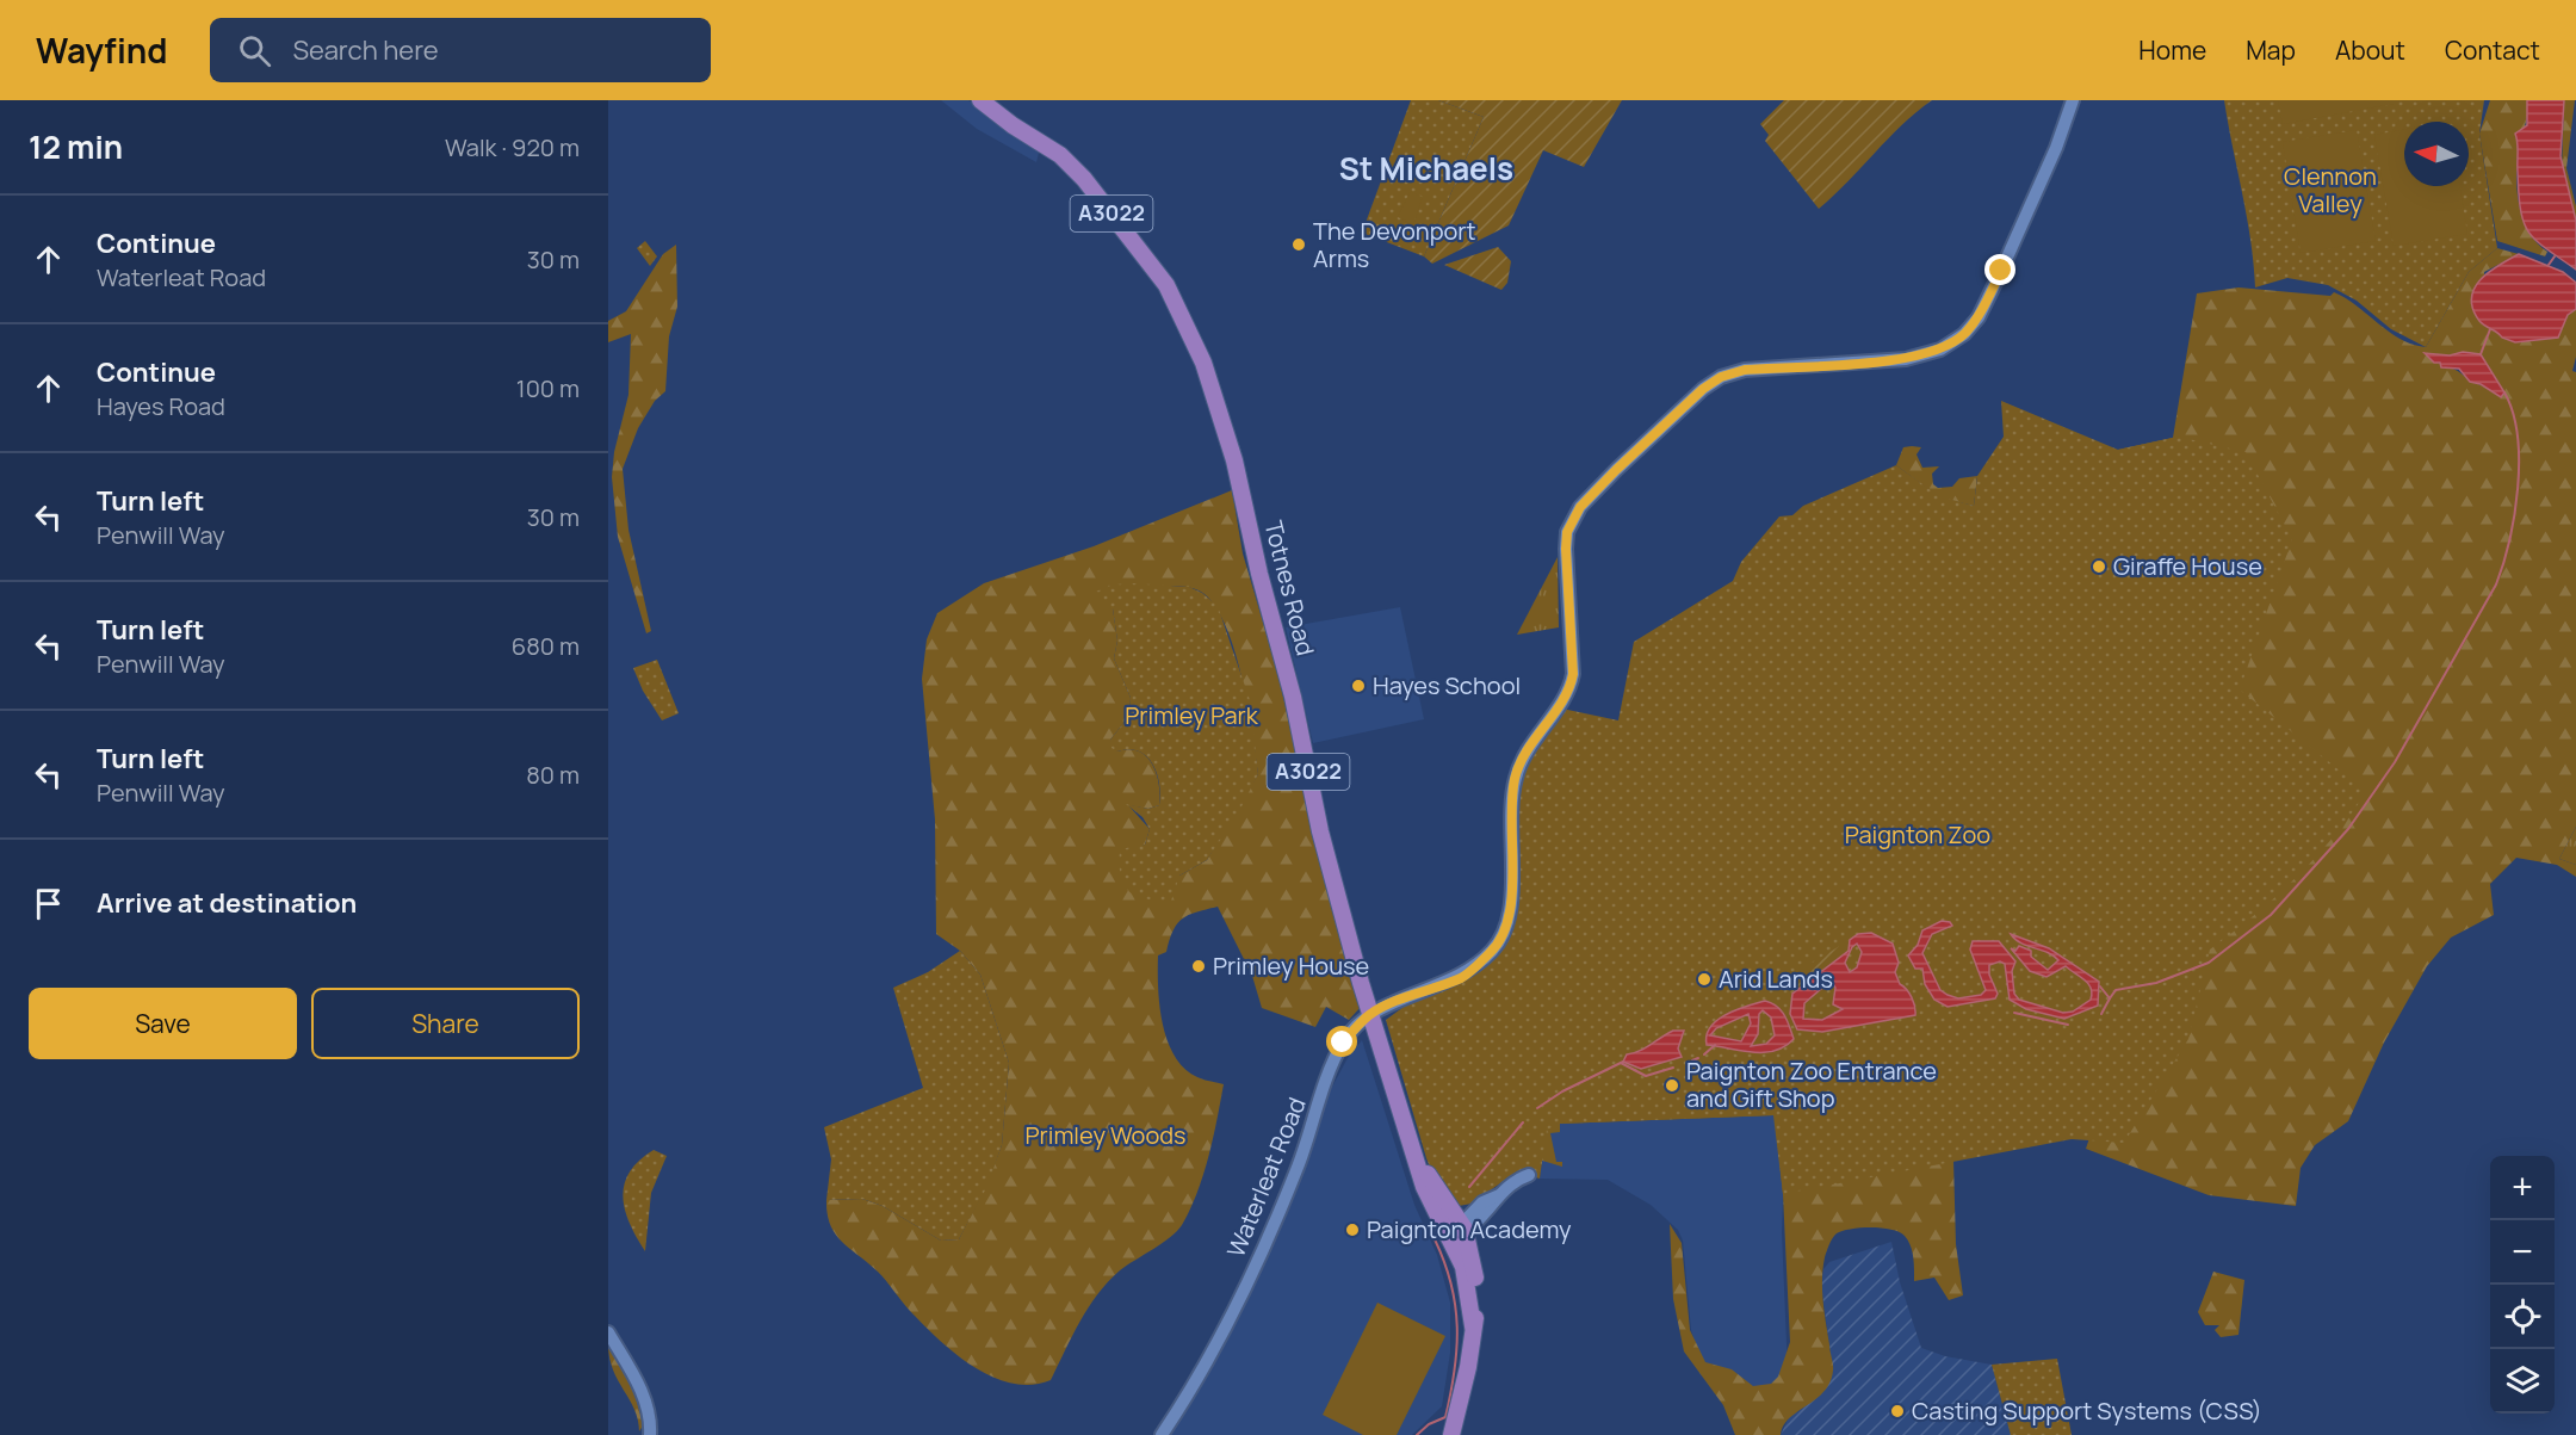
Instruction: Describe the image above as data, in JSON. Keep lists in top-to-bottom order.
{
  "streets": {
    "main road": ["A3022", "Totnes Road"],
    "street": ["Waterleat Road"]
  },
  "crossings": [
    ["Totnes Road", "Waterleat Road"]
  ],
  "districts": ["St Michaels"],
  "parks": [
    "Clennon Valley",
    "Primley Park",
    "Paignton Zoo",
    "Primley Woods"
  ],
  "places": [
    "The Devonport Arms",
    "Giraffe House",
    "Hayes School",
    "Primley House",
    "Arid Lands",
    "Paignton Zoo Entrance and Gift Shop",
    "Paignton Academy",
    "Casting Support Systems (CSS)"
  ],
  "north": "left",
  "page": {
    "header": "Wayfind",
    "search": "Search here",
    "nav": [
      "Home",
      "Map",
      "About",
      "Contact"
    ],
    "heading": ["12 min", "Walk · 920 m"],
    "list": [
      ["Continue", "Waterleat Road", "30 m"],
      ["Continue", "Hayes Road", "100 m"],
      ["Turn left", "Penwill Way", "30 m"],
      ["Turn left", "Penwill Way", "680 m"],
      ["Turn left", "Penwill Way", "80 m"],
      "Arrive at destination"
    ],
    "buttons": ["Save", "Share"],
    "map_buttons": ["+", "−"]
  }
}
